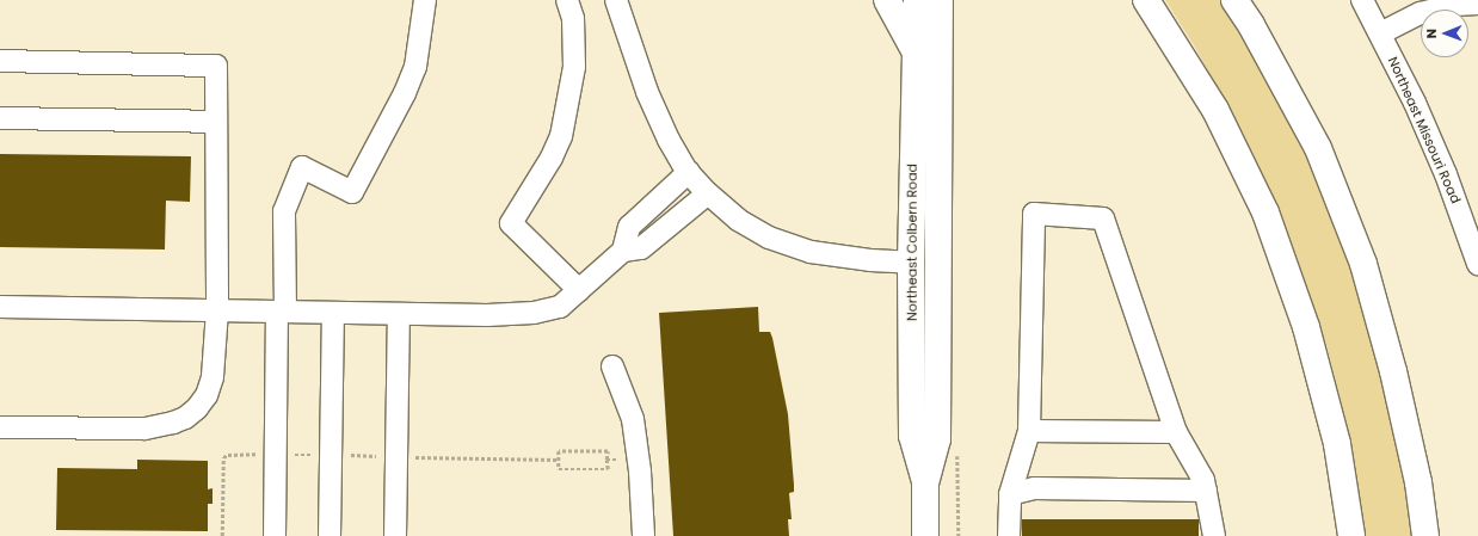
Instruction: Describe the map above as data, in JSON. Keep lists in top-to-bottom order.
{
  "streets": {
    "main road": ["Northeast Colbern Road"],
    "street": ["Northeast Missouri Road"]
  },
  "north": "left"
}
